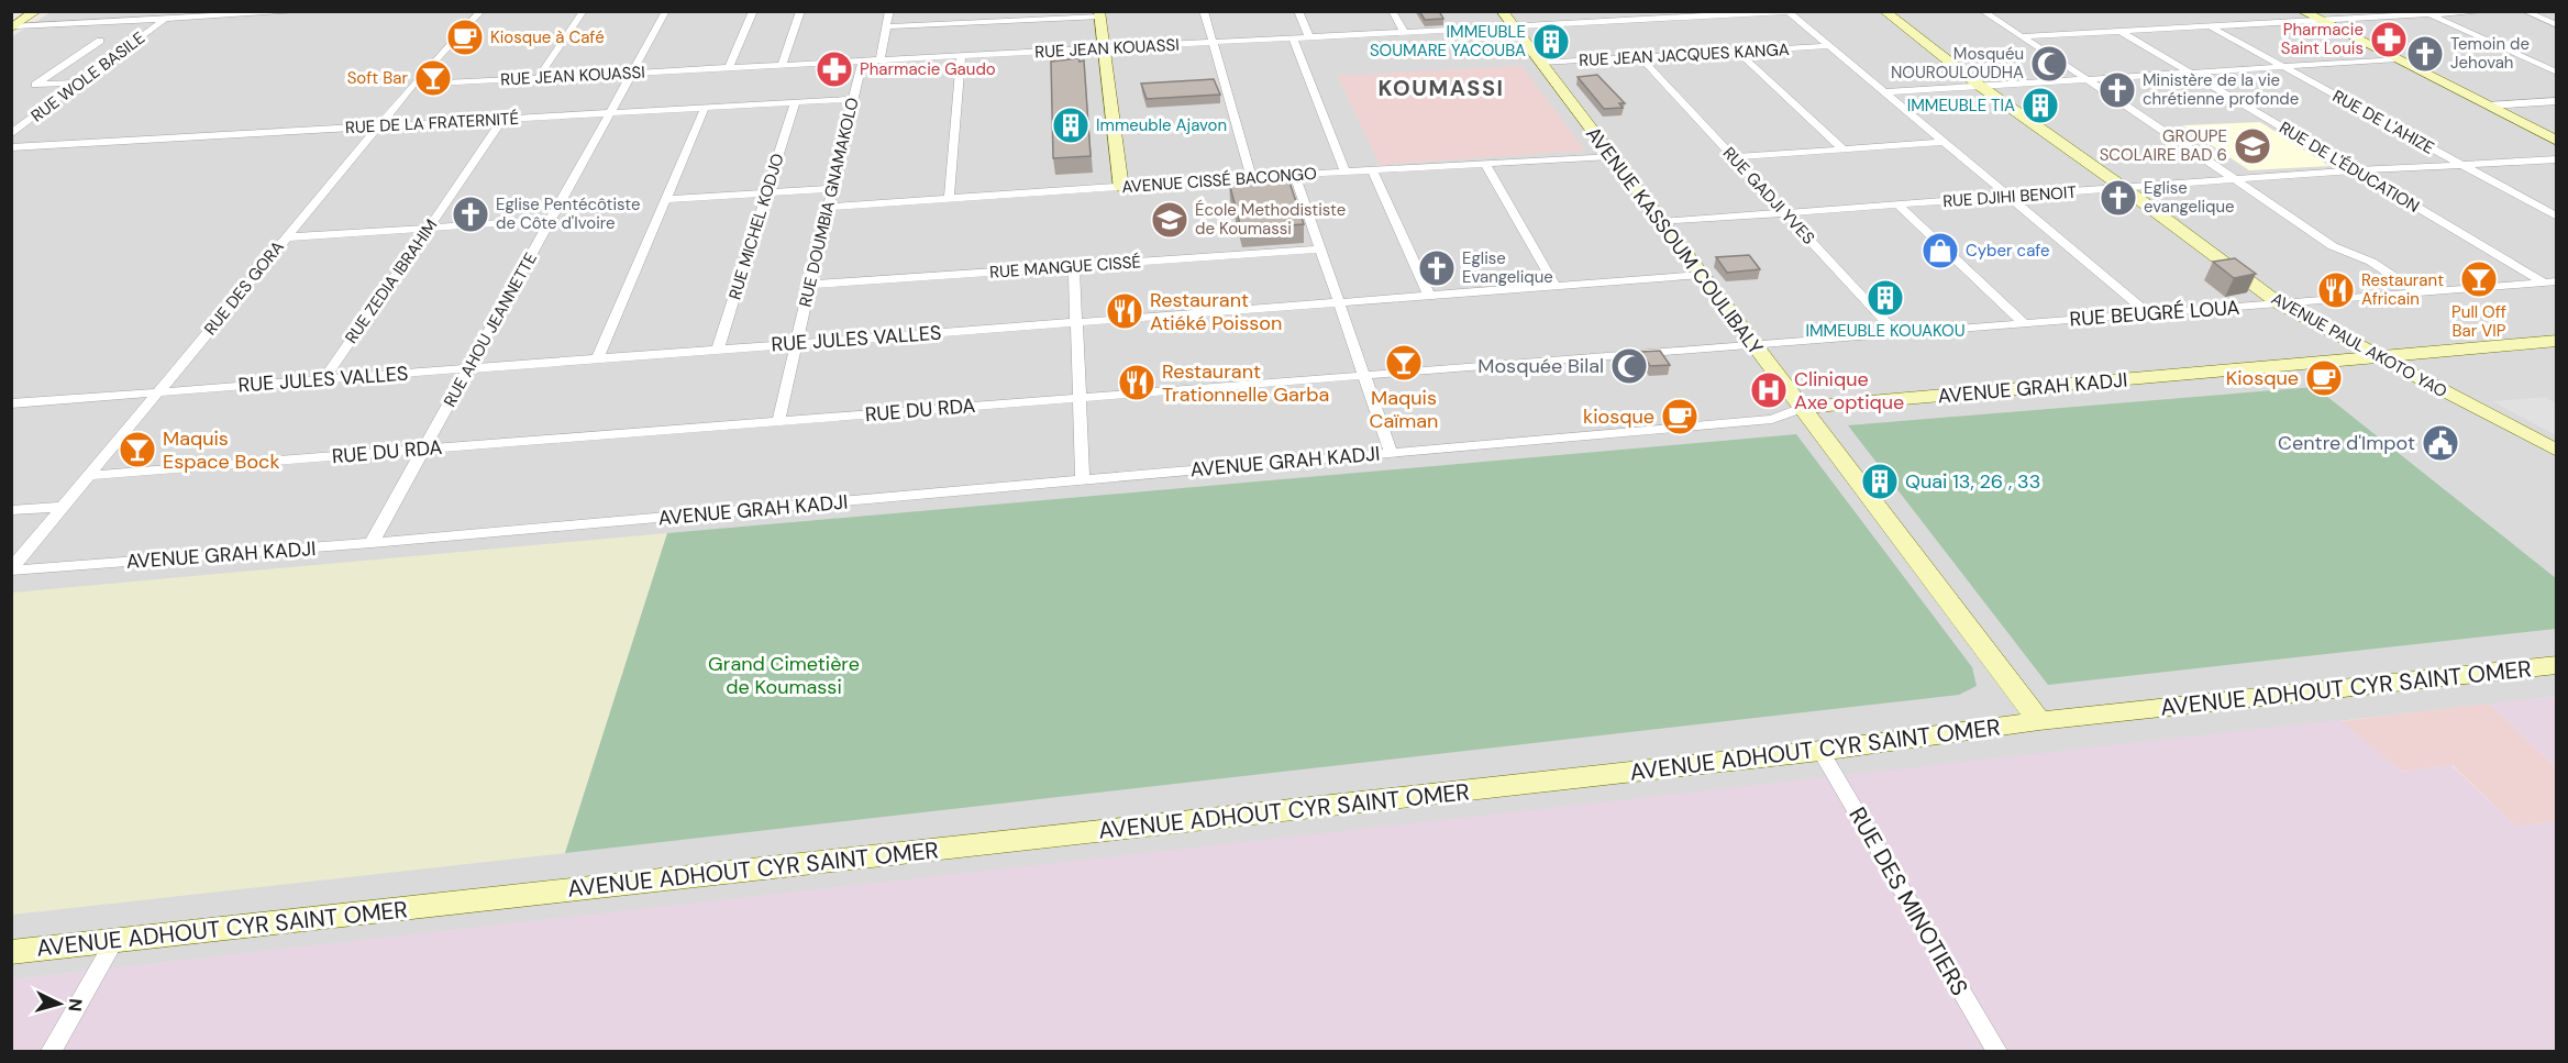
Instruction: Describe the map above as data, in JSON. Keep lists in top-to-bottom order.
{
  "streets": {
    "street": [
      "RUE JEAN KOUASSI",
      "RUE JEAN JACQUES KANGA",
      "RUE WOLE BASILE",
      "RUE DE L'AHIZE",
      "RUE DE LA FRATERNITÉ",
      "RUE DE L'ÉDUCATION",
      "AVENUE CISSÉ BACONGO",
      "RUE GADJI YVES",
      "RUE DJIHI BENOIT",
      "RUE DOUMBIA GNAMAKOLO",
      "RUE MICHEL KODJO",
      "AVENUE KASSOUM COULIBALY",
      "RUE MANGUE CISSÉ",
      "RUE ZEDIA IBRAHIM",
      "RUE DES GORA",
      "RUE BEUGRÉ LOUA",
      "RUE AHOU JEANNETTE",
      "RUE JULES VALLES",
      "AVENUE PAUL AKOTO YAO",
      "AVENUE GRAH KADJI",
      "RUE DU RDA",
      "AVENUE ADHOUT CYR SAINT OMER",
      "RUE DES MINOTIERS"
    ]
  },
  "crossings": [
    ["RUE JEAN KOUASSI", "RUE DOUMBIA GNAMAKOLO"],
    ["RUE JEAN KOUASSI", "AVENUE KASSOUM COULIBALY"],
    ["RUE JEAN KOUASSI", "RUE DES GORA"],
    ["RUE JEAN KOUASSI", "RUE AHOU JEANNETTE"],
    ["RUE JEAN JACQUES KANGA", "RUE GADJI YVES"],
    ["RUE JEAN JACQUES KANGA", "AVENUE KASSOUM COULIBALY"],
    ["RUE DE L'AHIZE", "RUE DJIHI BENOIT"],
    ["RUE DE LA FRATERNITÉ", "RUE DOUMBIA GNAMAKOLO"],
    ["RUE DE LA FRATERNITÉ", "RUE MICHEL KODJO"],
    ["RUE DE LA FRATERNITÉ", "RUE ZEDIA IBRAHIM"],
    ["RUE DE LA FRATERNITÉ", "RUE DES GORA"],
    ["RUE DE LA FRATERNITÉ", "RUE AHOU JEANNETTE"],
    ["RUE DE L'ÉDUCATION", "RUE DJIHI BENOIT"],
    ["RUE DE L'ÉDUCATION", "RUE BEUGRÉ LOUA"],
    ["AVENUE CISSÉ BACONGO", "RUE DOUMBIA GNAMAKOLO"],
    ["AVENUE CISSÉ BACONGO", "AVENUE KASSOUM COULIBALY"],
    ["RUE GADJI YVES", "RUE DJIHI BENOIT"],
    ["RUE GADJI YVES", "RUE BEUGRÉ LOUA"],
    ["RUE DJIHI BENOIT", "AVENUE KASSOUM COULIBALY"],
    ["RUE DJIHI BENOIT", "AVENUE PAUL AKOTO YAO"],
    ["RUE DOUMBIA GNAMAKOLO", "RUE MANGUE CISSÉ"],
    ["RUE DOUMBIA GNAMAKOLO", "RUE JULES VALLES"],
    ["RUE DOUMBIA GNAMAKOLO", "RUE DU RDA"],
    ["RUE MICHEL KODJO", "RUE JULES VALLES"],
    ["AVENUE KASSOUM COULIBALY", "RUE BEUGRÉ LOUA"],
    ["AVENUE KASSOUM COULIBALY", "RUE JULES VALLES"],
    ["AVENUE KASSOUM COULIBALY", "AVENUE GRAH KADJI"],
    ["AVENUE KASSOUM COULIBALY", "RUE DU RDA"],
    ["AVENUE KASSOUM COULIBALY", "AVENUE ADHOUT CYR SAINT OMER"],
    ["RUE ZEDIA IBRAHIM", "RUE JULES VALLES"],
    ["RUE DES GORA", "RUE JULES VALLES"],
    ["RUE DES GORA", "AVENUE GRAH KADJI"],
    ["RUE DES GORA", "RUE DU RDA"],
    ["RUE BEUGRÉ LOUA", "AVENUE PAUL AKOTO YAO"],
    ["RUE BEUGRÉ LOUA", "RUE DU RDA"],
    ["RUE AHOU JEANNETTE", "RUE JULES VALLES"],
    ["RUE AHOU JEANNETTE", "AVENUE GRAH KADJI"],
    ["RUE AHOU JEANNETTE", "RUE DU RDA"],
    ["AVENUE PAUL AKOTO YAO", "AVENUE GRAH KADJI"],
    ["AVENUE ADHOUT CYR SAINT OMER", "RUE DES MINOTIERS"]
  ],
  "districts": ["KOUMASSI"],
  "parks": ["Grand Cimetière de Koumassi"],
  "places": {
    "cafe": ["Kiosque à Café", "Kiosque", "kiosque"],
    "pharmacy": ["Pharmacie Saint Louis", "Pharmacie Gaudo"],
    "building": [
      "IMMEUBLE SOUMARE YACOUBA",
      "IMMEUBLE TIA",
      "Immeuble Ajavon",
      "IMMEUBLE KOUAKOU",
      "Quai 13, 26 , 33"
    ],
    "church": [
      "Temoin de Jehovah",
      "Ministère de la vie chrétienne profonde",
      "Eglise evangelique",
      "Eglise Pentécôtiste de Côte d'Ivoire",
      "Eglise Evangelique"
    ],
    "mosque": ["Mosquéu NOUROULOUDHA", "Mosquée Bilal"],
    "bar": [
      "Soft Bar",
      "Pull Off Bar VIP",
      "Maquis Caïman",
      "Maquis Espace Bock"
    ],
    "school or university": ["GROUPE SCOLAIRE BAD 6", "École Methodististe de Koumassi"],
    "shop": ["Cyber cafe"],
    "restaurant": ["Restaurant Africain", "Restaurant Atiéké Poisson", "Restaurant Trationnelle Garba"],
    "hospital": ["Clinique Axe optique"],
    "public building": ["Centre d'Impot"]
  },
  "north": "right"
}
